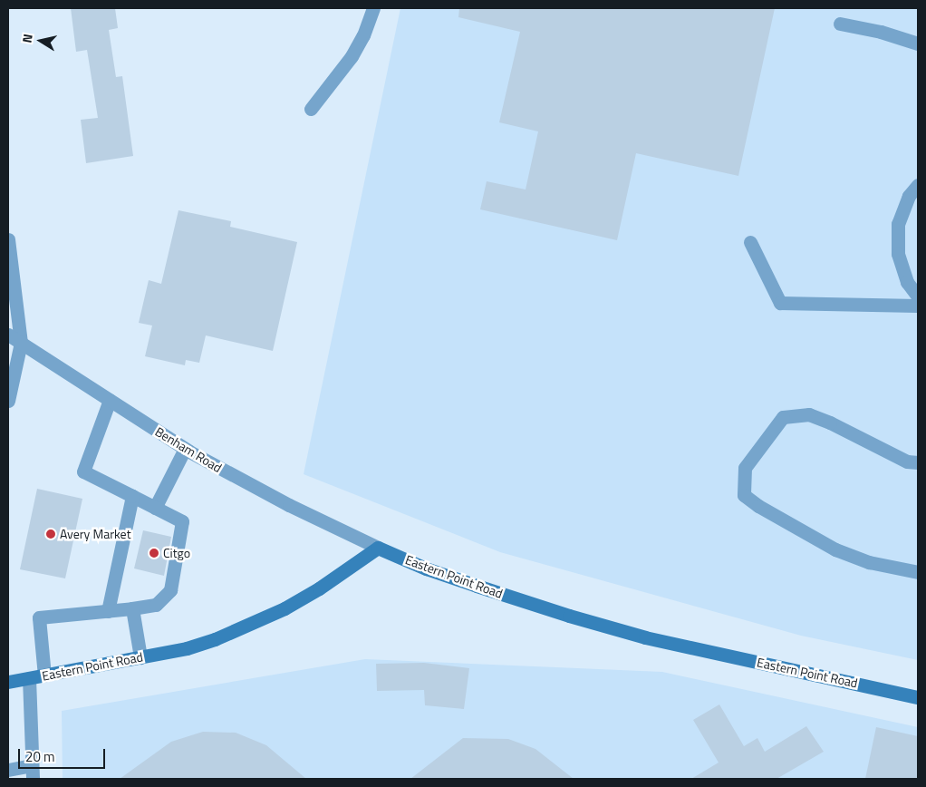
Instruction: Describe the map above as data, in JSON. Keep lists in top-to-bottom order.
{
  "streets": {
    "main road": ["Eastern Point Road"],
    "street": ["Benham Road"]
  },
  "crossings": [
    ["Benham Road", "Eastern Point Road"]
  ],
  "places": ["Avery Market", "Citgo"],
  "scale_bar": "20 m",
  "north": "left"
}
